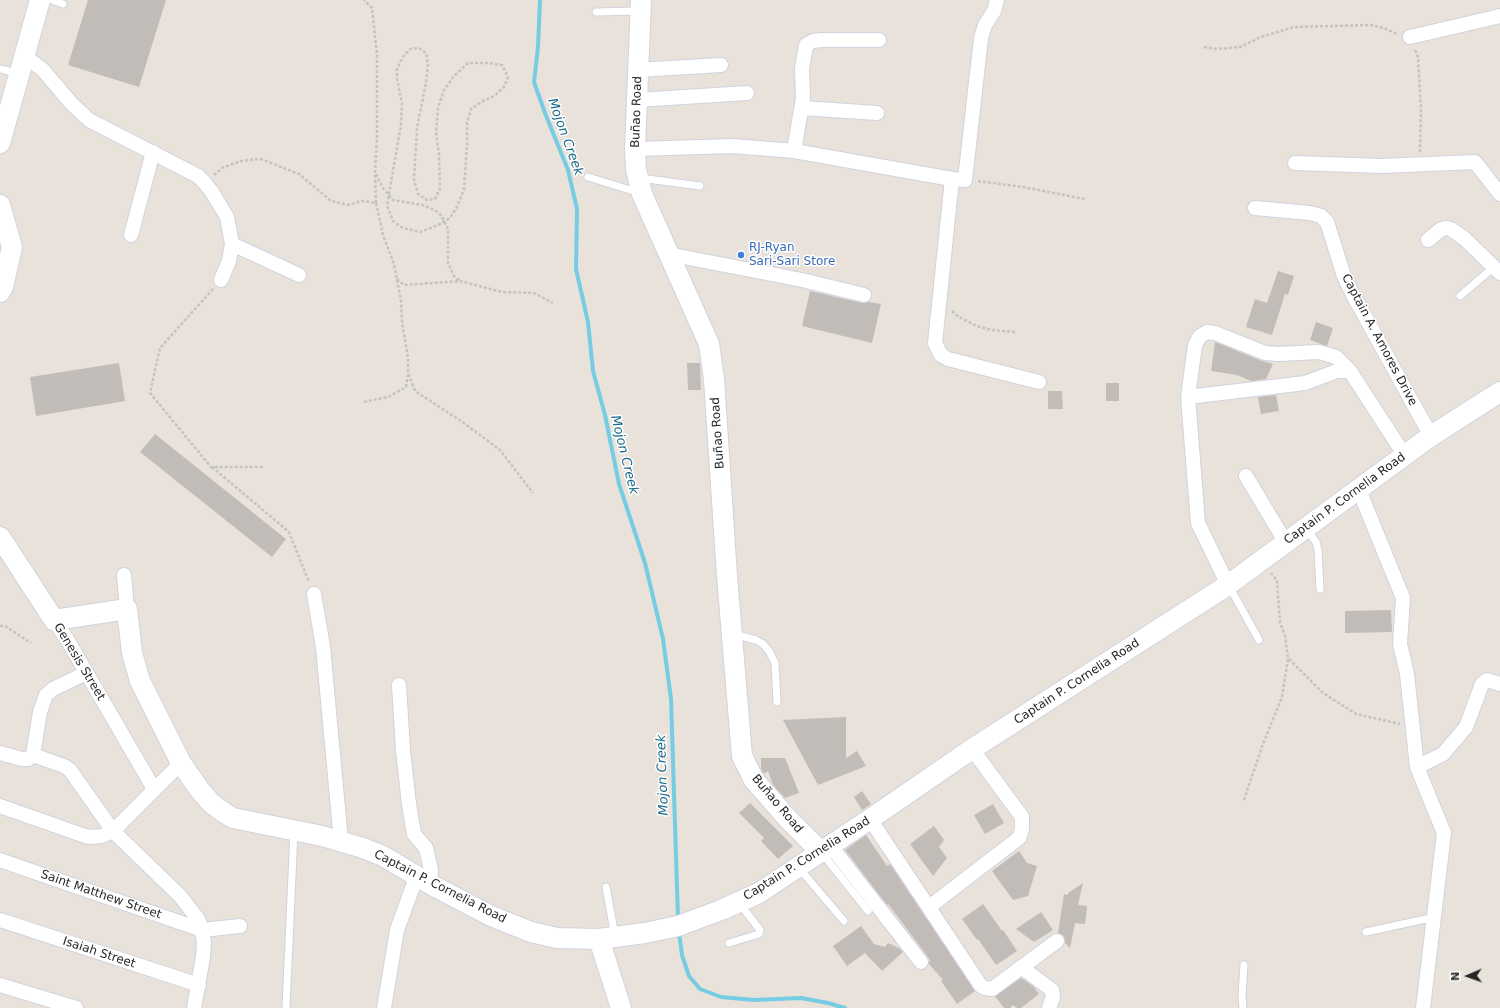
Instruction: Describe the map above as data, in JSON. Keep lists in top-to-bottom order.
{
  "streets": {
    "street": [
      "Buñao Road",
      "Captain A. Amores Drive",
      "Captain P. Cornelia Road",
      "Genesis Street",
      "Saint Matthew Street",
      "Isaiah Street"
    ]
  },
  "crossings": [
    ["Buñao Road", "Captain P. Cornelia Road"],
    ["Captain A. Amores Drive", "Captain P. Cornelia Road"]
  ],
  "water": ["Mojon Creek"],
  "places": ["RJ-Ryan Sari-Sari Store"],
  "north": "left"
}
